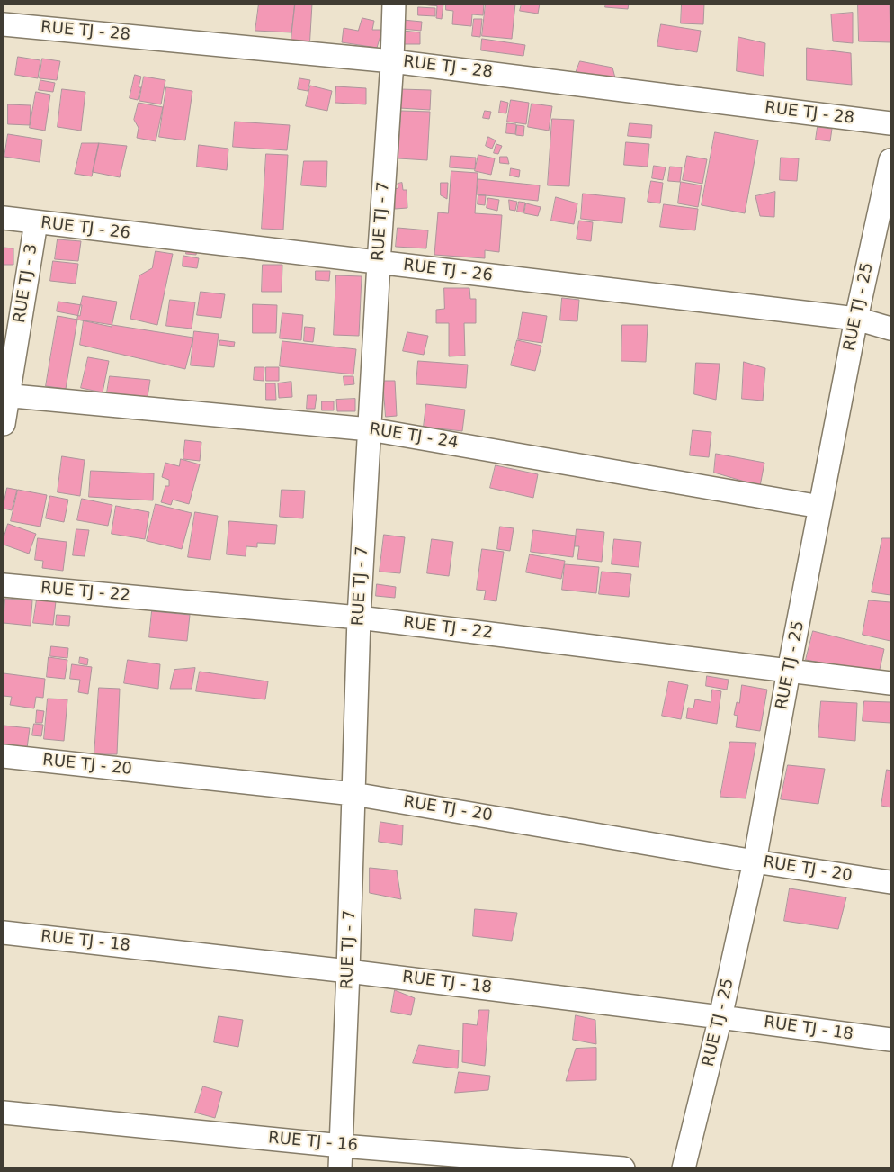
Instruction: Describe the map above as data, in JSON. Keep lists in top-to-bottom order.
{
  "streets": {
    "street": [
      "RUE TJ - 28",
      "RUE TJ - 7",
      "RUE TJ - 26",
      "RUE TJ - 3",
      "RUE TJ - 25",
      "RUE TJ - 24",
      "RUE TJ - 22",
      "RUE TJ - 20",
      "RUE TJ - 18",
      "RUE TJ - 16"
    ]
  },
  "crossings": [
    ["RUE TJ - 28", "RUE TJ - 7"],
    ["RUE TJ - 7", "RUE TJ - 26"],
    ["RUE TJ - 7", "RUE TJ - 24"],
    ["RUE TJ - 7", "RUE TJ - 22"],
    ["RUE TJ - 7", "RUE TJ - 20"],
    ["RUE TJ - 7", "RUE TJ - 18"],
    ["RUE TJ - 7", "RUE TJ - 16"],
    ["RUE TJ - 26", "RUE TJ - 3"],
    ["RUE TJ - 26", "RUE TJ - 25"],
    ["RUE TJ - 3", "RUE TJ - 24"],
    ["RUE TJ - 25", "RUE TJ - 24"],
    ["RUE TJ - 25", "RUE TJ - 22"],
    ["RUE TJ - 25", "RUE TJ - 20"],
    ["RUE TJ - 25", "RUE TJ - 18"]
  ]
}
